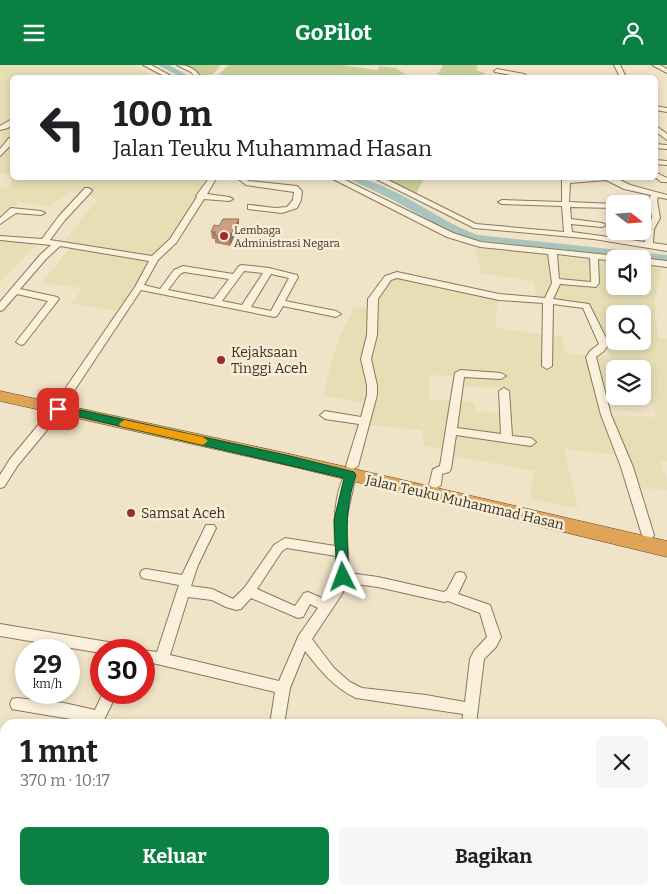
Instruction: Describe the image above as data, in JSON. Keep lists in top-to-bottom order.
{
  "streets": {
    "highway": ["Jalan Teuku Muhammad Hasan"]
  },
  "places": ["Lembaga Administrasi Negara", "Kejaksaan Tinggi Aceh", "Samsat Aceh"],
  "north": "right",
  "page": {
    "header": "GoPilot",
    "turn": ["100 m", "Jalan Teuku Muhammad Hasan"],
    "speed": "29 km/h",
    "limit": "30",
    "heading": ["1 mnt", "370 m · 10:17"],
    "buttons": ["Keluar", "Bagikan"]
  }
}
